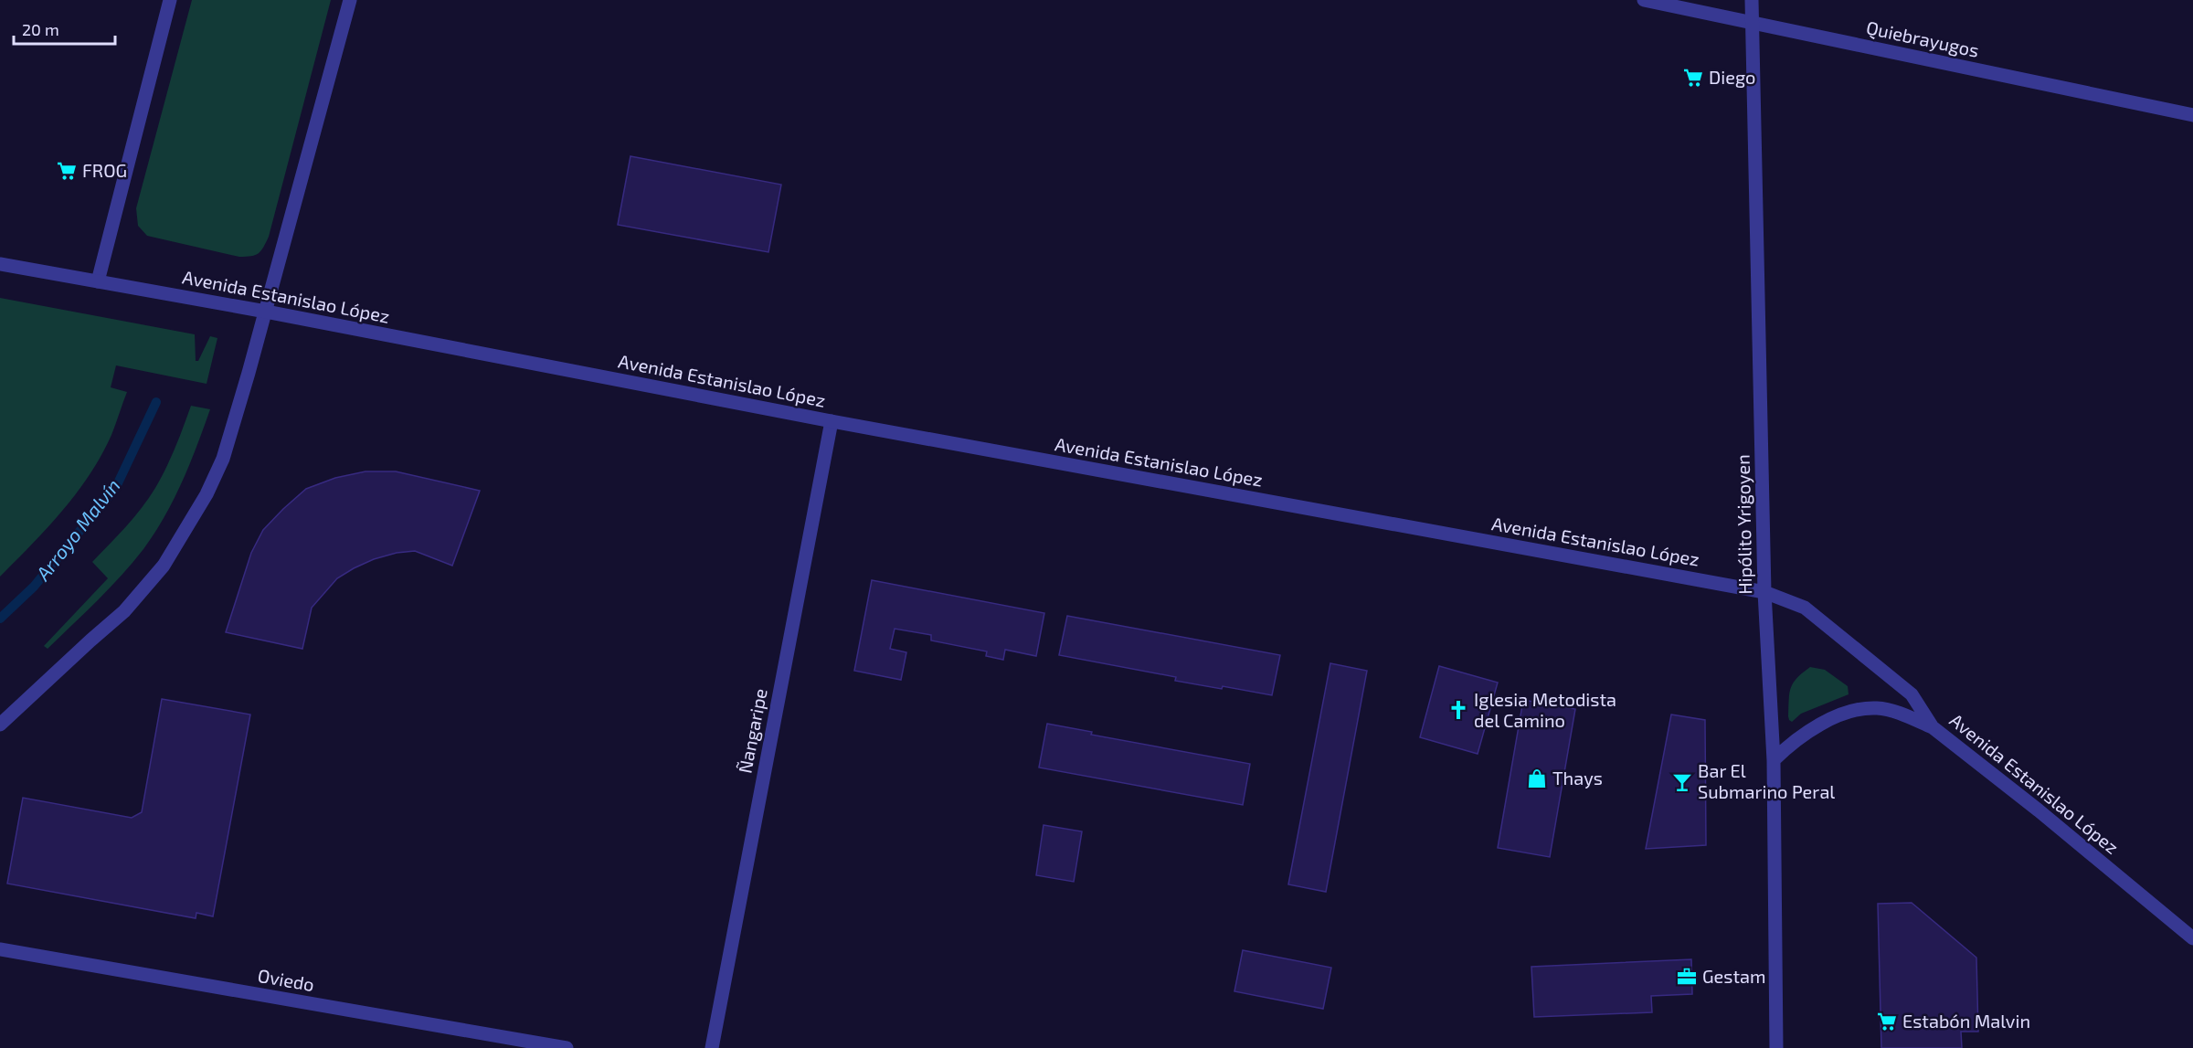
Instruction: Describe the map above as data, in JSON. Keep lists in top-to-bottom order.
{
  "streets": {
    "street": [
      "Quiebrayugos",
      "Avenida Estanislao López",
      "Hipólito Yrigoyen",
      "Ñangaripe",
      "Oviedo"
    ]
  },
  "crossings": [
    ["Quiebrayugos", "Hipólito Yrigoyen"],
    ["Avenida Estanislao López", "Hipólito Yrigoyen"],
    ["Avenida Estanislao López", "Ñangaripe"]
  ],
  "water": ["Arroyo Malvín"],
  "places": {
    "supermarket": ["Diego", "FROG", "Estabón Malvin"],
    "church": ["Iglesia Metodista del Camino"],
    "shop": ["Thays"],
    "bar": ["Bar El Submarino Peral"],
    "office": ["Gestam"]
  },
  "scale_bar": "20 m"
}
